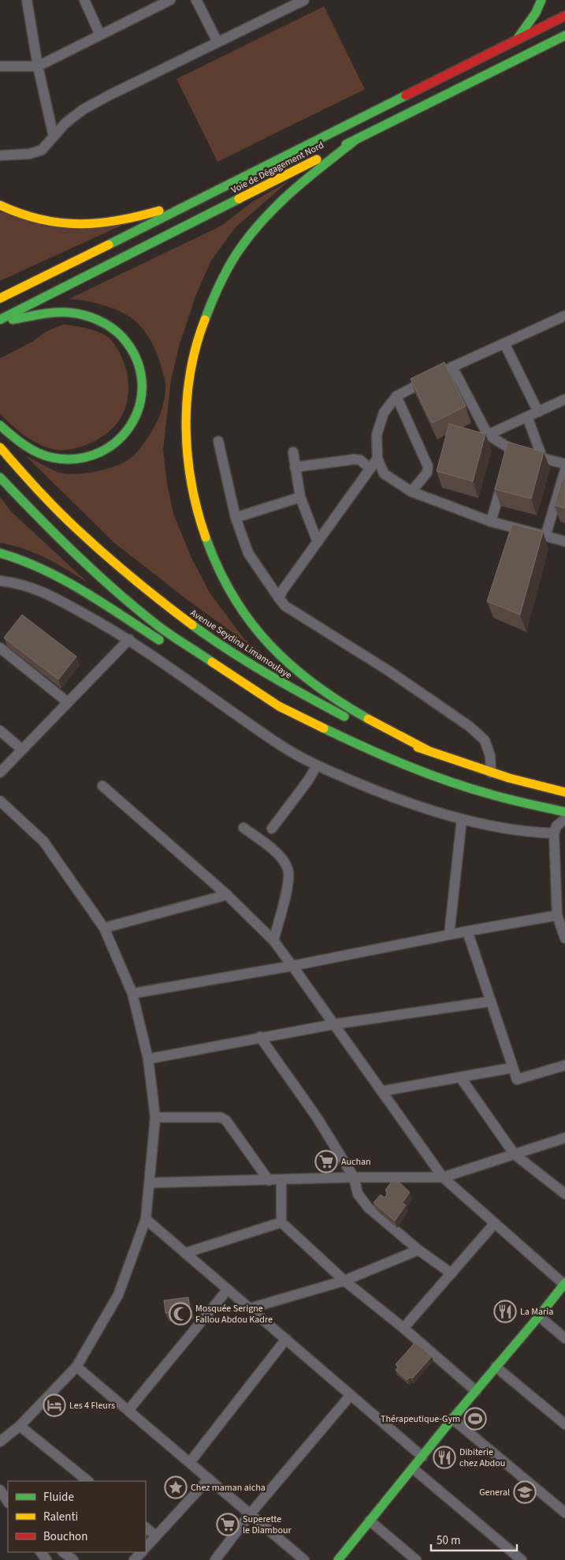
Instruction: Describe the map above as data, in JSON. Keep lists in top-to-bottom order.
{
  "streets": {
    "main road": ["Voie de Dégagement Nord", "Avenue Seydina Limamoulaye"]
  },
  "places": {
    "supermarket": ["Auchan", "Superette le Diambour"],
    "restaurant": ["La Maria", "Dibiterie chez Abdou"],
    "mosque": ["Mosquée Serigne Fallou Abdou Kadre"],
    "hotel": ["Les 4 Fleurs"],
    "sports": ["Thérapeutique-Gym"],
    "place": ["Chez maman aicha"],
    "school or university": ["General"]
  },
  "legend": ["Fluide", "Ralenti", "Bouchon"],
  "scale_bar": "50 m"
}
